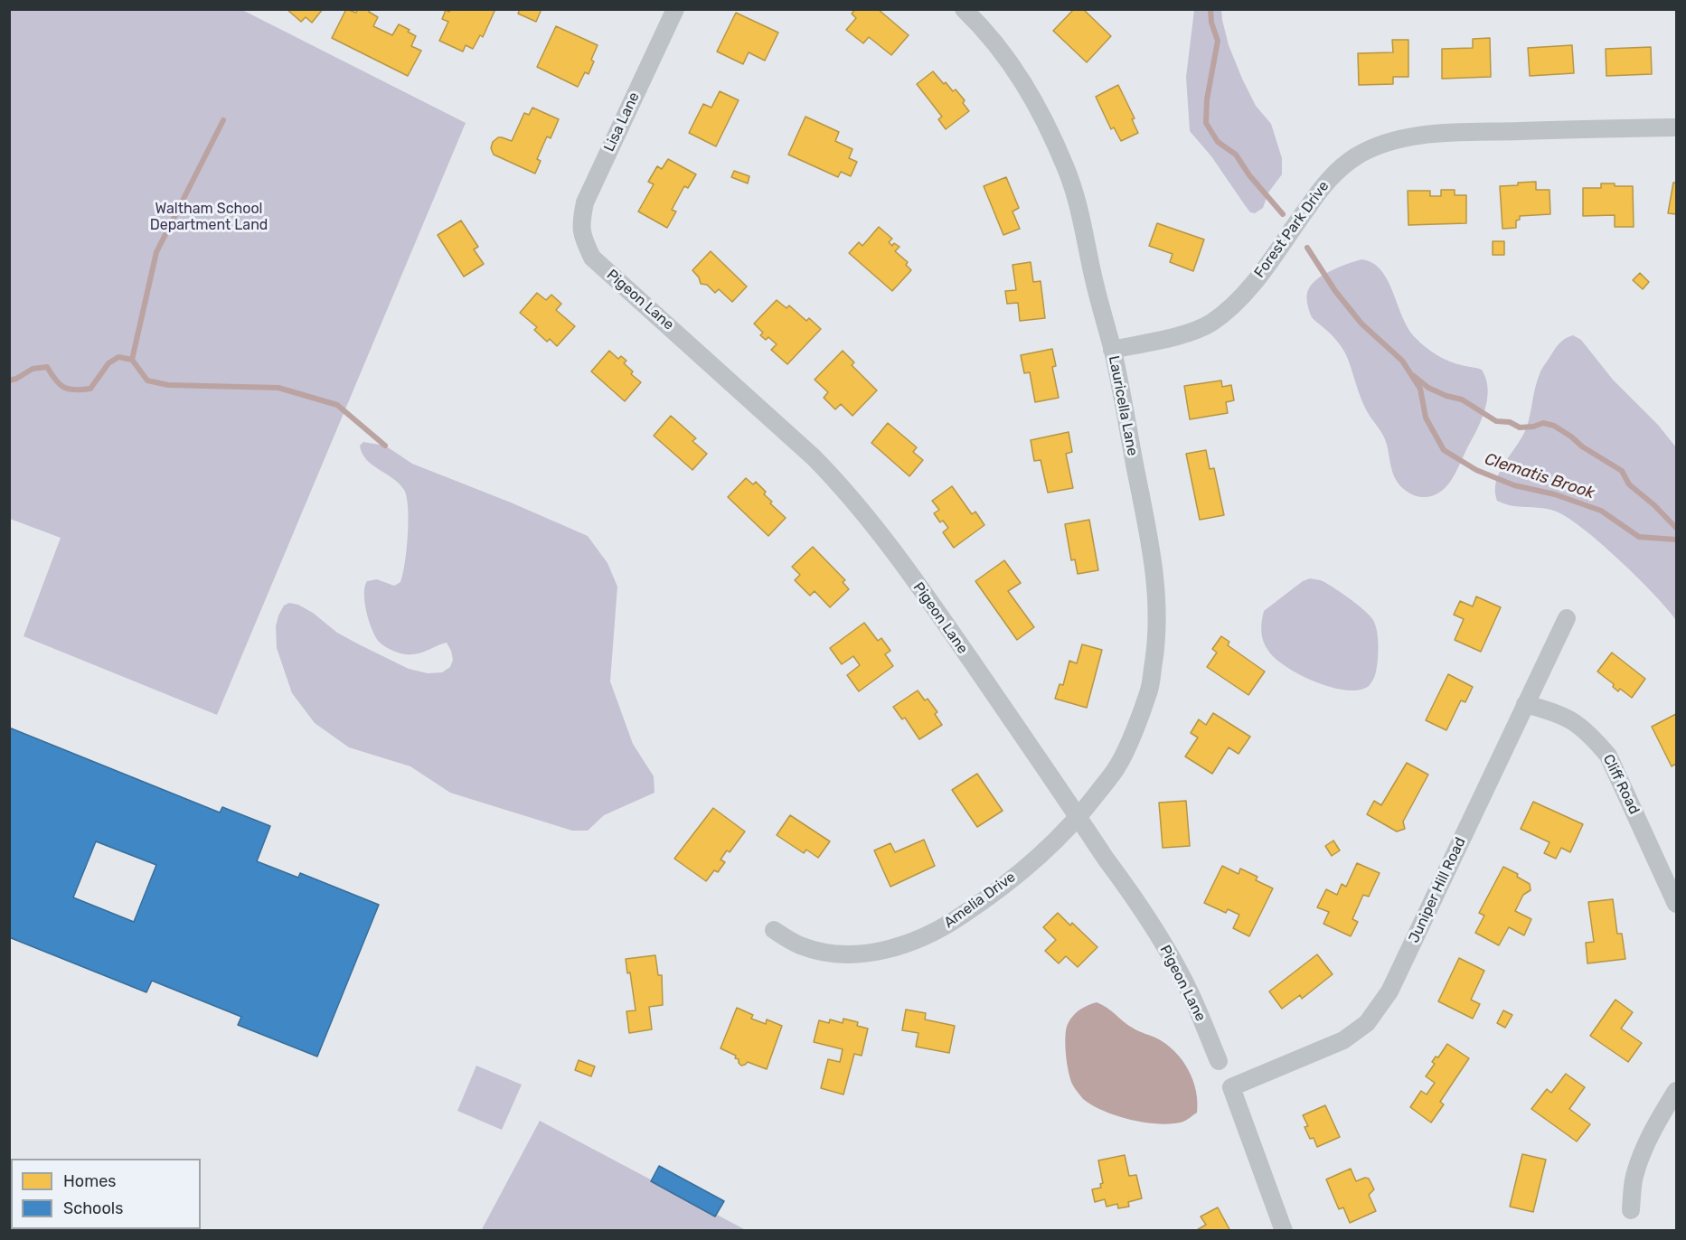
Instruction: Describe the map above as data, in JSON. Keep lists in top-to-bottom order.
{
  "streets": {
    "street": [
      "Lisa Lane",
      "Forest Park Drive",
      "Pigeon Lane",
      "Lauricella Lane",
      "Cliff Road",
      "Juniper Hill Road",
      "Amelia Drive"
    ]
  },
  "crossings": [
    ["Lisa Lane", "Pigeon Lane"],
    ["Forest Park Drive", "Lauricella Lane"],
    ["Pigeon Lane", "Lauricella Lane"],
    ["Pigeon Lane", "Amelia Drive"],
    ["Lauricella Lane", "Amelia Drive"],
    ["Cliff Road", "Juniper Hill Road"]
  ],
  "water": ["Clematis Brook"],
  "parks": ["Waltham School Department Land"],
  "legend": ["Homes", "Schools"]
}
